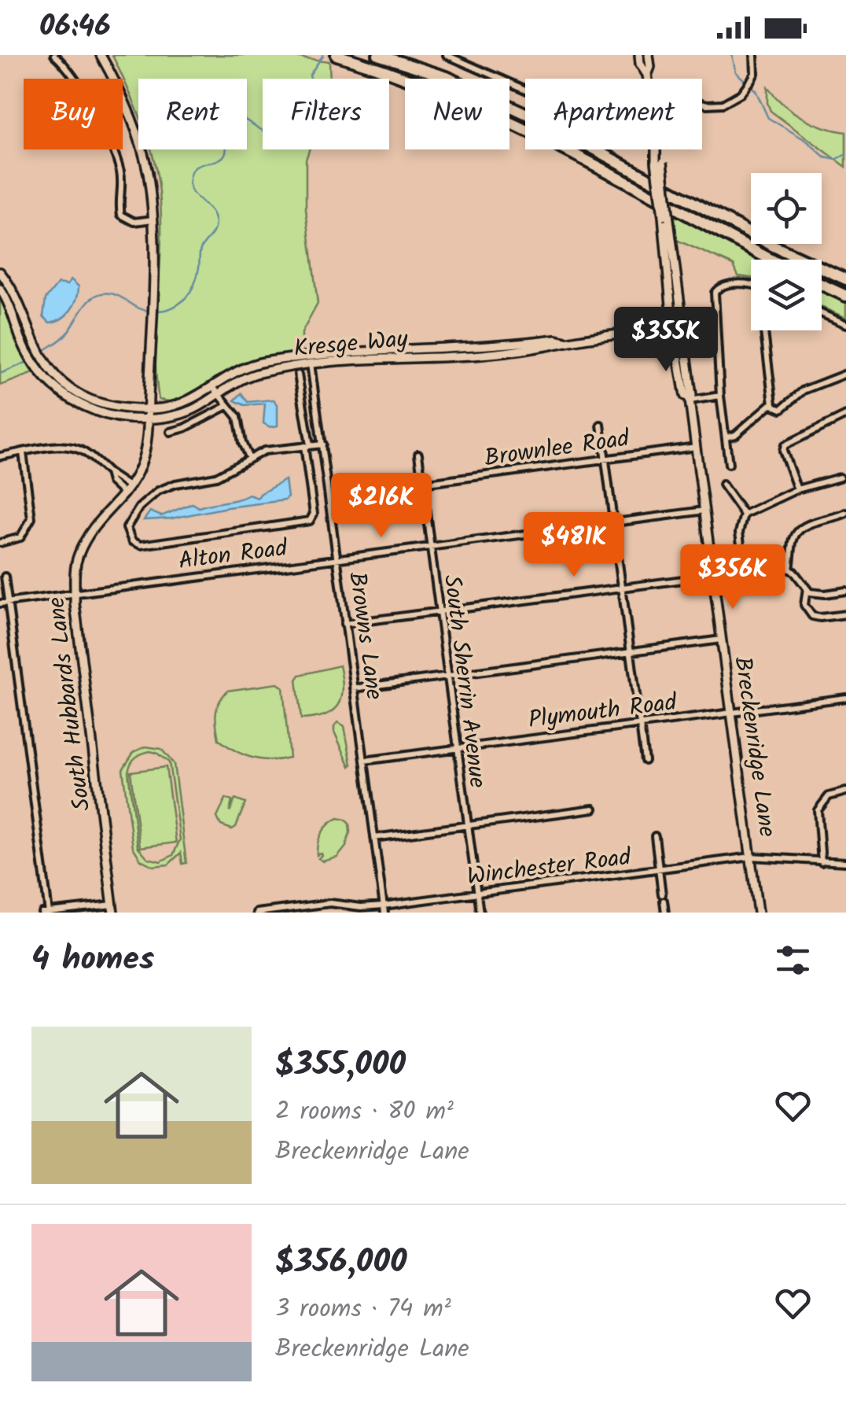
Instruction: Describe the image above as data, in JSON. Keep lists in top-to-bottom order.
{
  "streets": {
    "street": [
      "Kresge Way",
      "Brownlee Road",
      "Alton Road",
      "Browns Lane",
      "South Sherrin Avenue",
      "South Hubbards Lane",
      "Plymouth Road",
      "Breckenridge Lane",
      "Winchester Road"
    ]
  },
  "crossings": [
    ["Kresge Way", "Browns Lane"],
    ["Kresge Way", "South Hubbards Lane"],
    ["Kresge Way", "Breckenridge Lane"],
    ["Brownlee Road", "South Sherrin Avenue"],
    ["Brownlee Road", "Breckenridge Lane"],
    ["Alton Road", "Browns Lane"],
    ["Alton Road", "South Sherrin Avenue"],
    ["Alton Road", "South Hubbards Lane"],
    ["Alton Road", "Breckenridge Lane"],
    ["Browns Lane", "Plymouth Road"],
    ["Browns Lane", "Winchester Road"],
    ["South Sherrin Avenue", "Plymouth Road"],
    ["South Sherrin Avenue", "Winchester Road"],
    ["Plymouth Road", "Breckenridge Lane"],
    ["Breckenridge Lane", "Winchester Road"]
  ],
  "page": {
    "status": "06:46",
    "chip": [
      "Buy",
      "Rent",
      "Filters",
      "New",
      "Apartment"
    ],
    "price": [
      "$355K",
      "$216K",
      "$481K",
      "$356K"
    ],
    "heading": "4 homes",
    "list": [
      {
        "name": "$355,000",
        "note": "2 rooms · 80 m² · Breckenridge Lane"
      },
      {
        "name": "$356,000",
        "note": "3 rooms · 74 m² · Breckenridge Lane"
      }
    ]
  }
}
